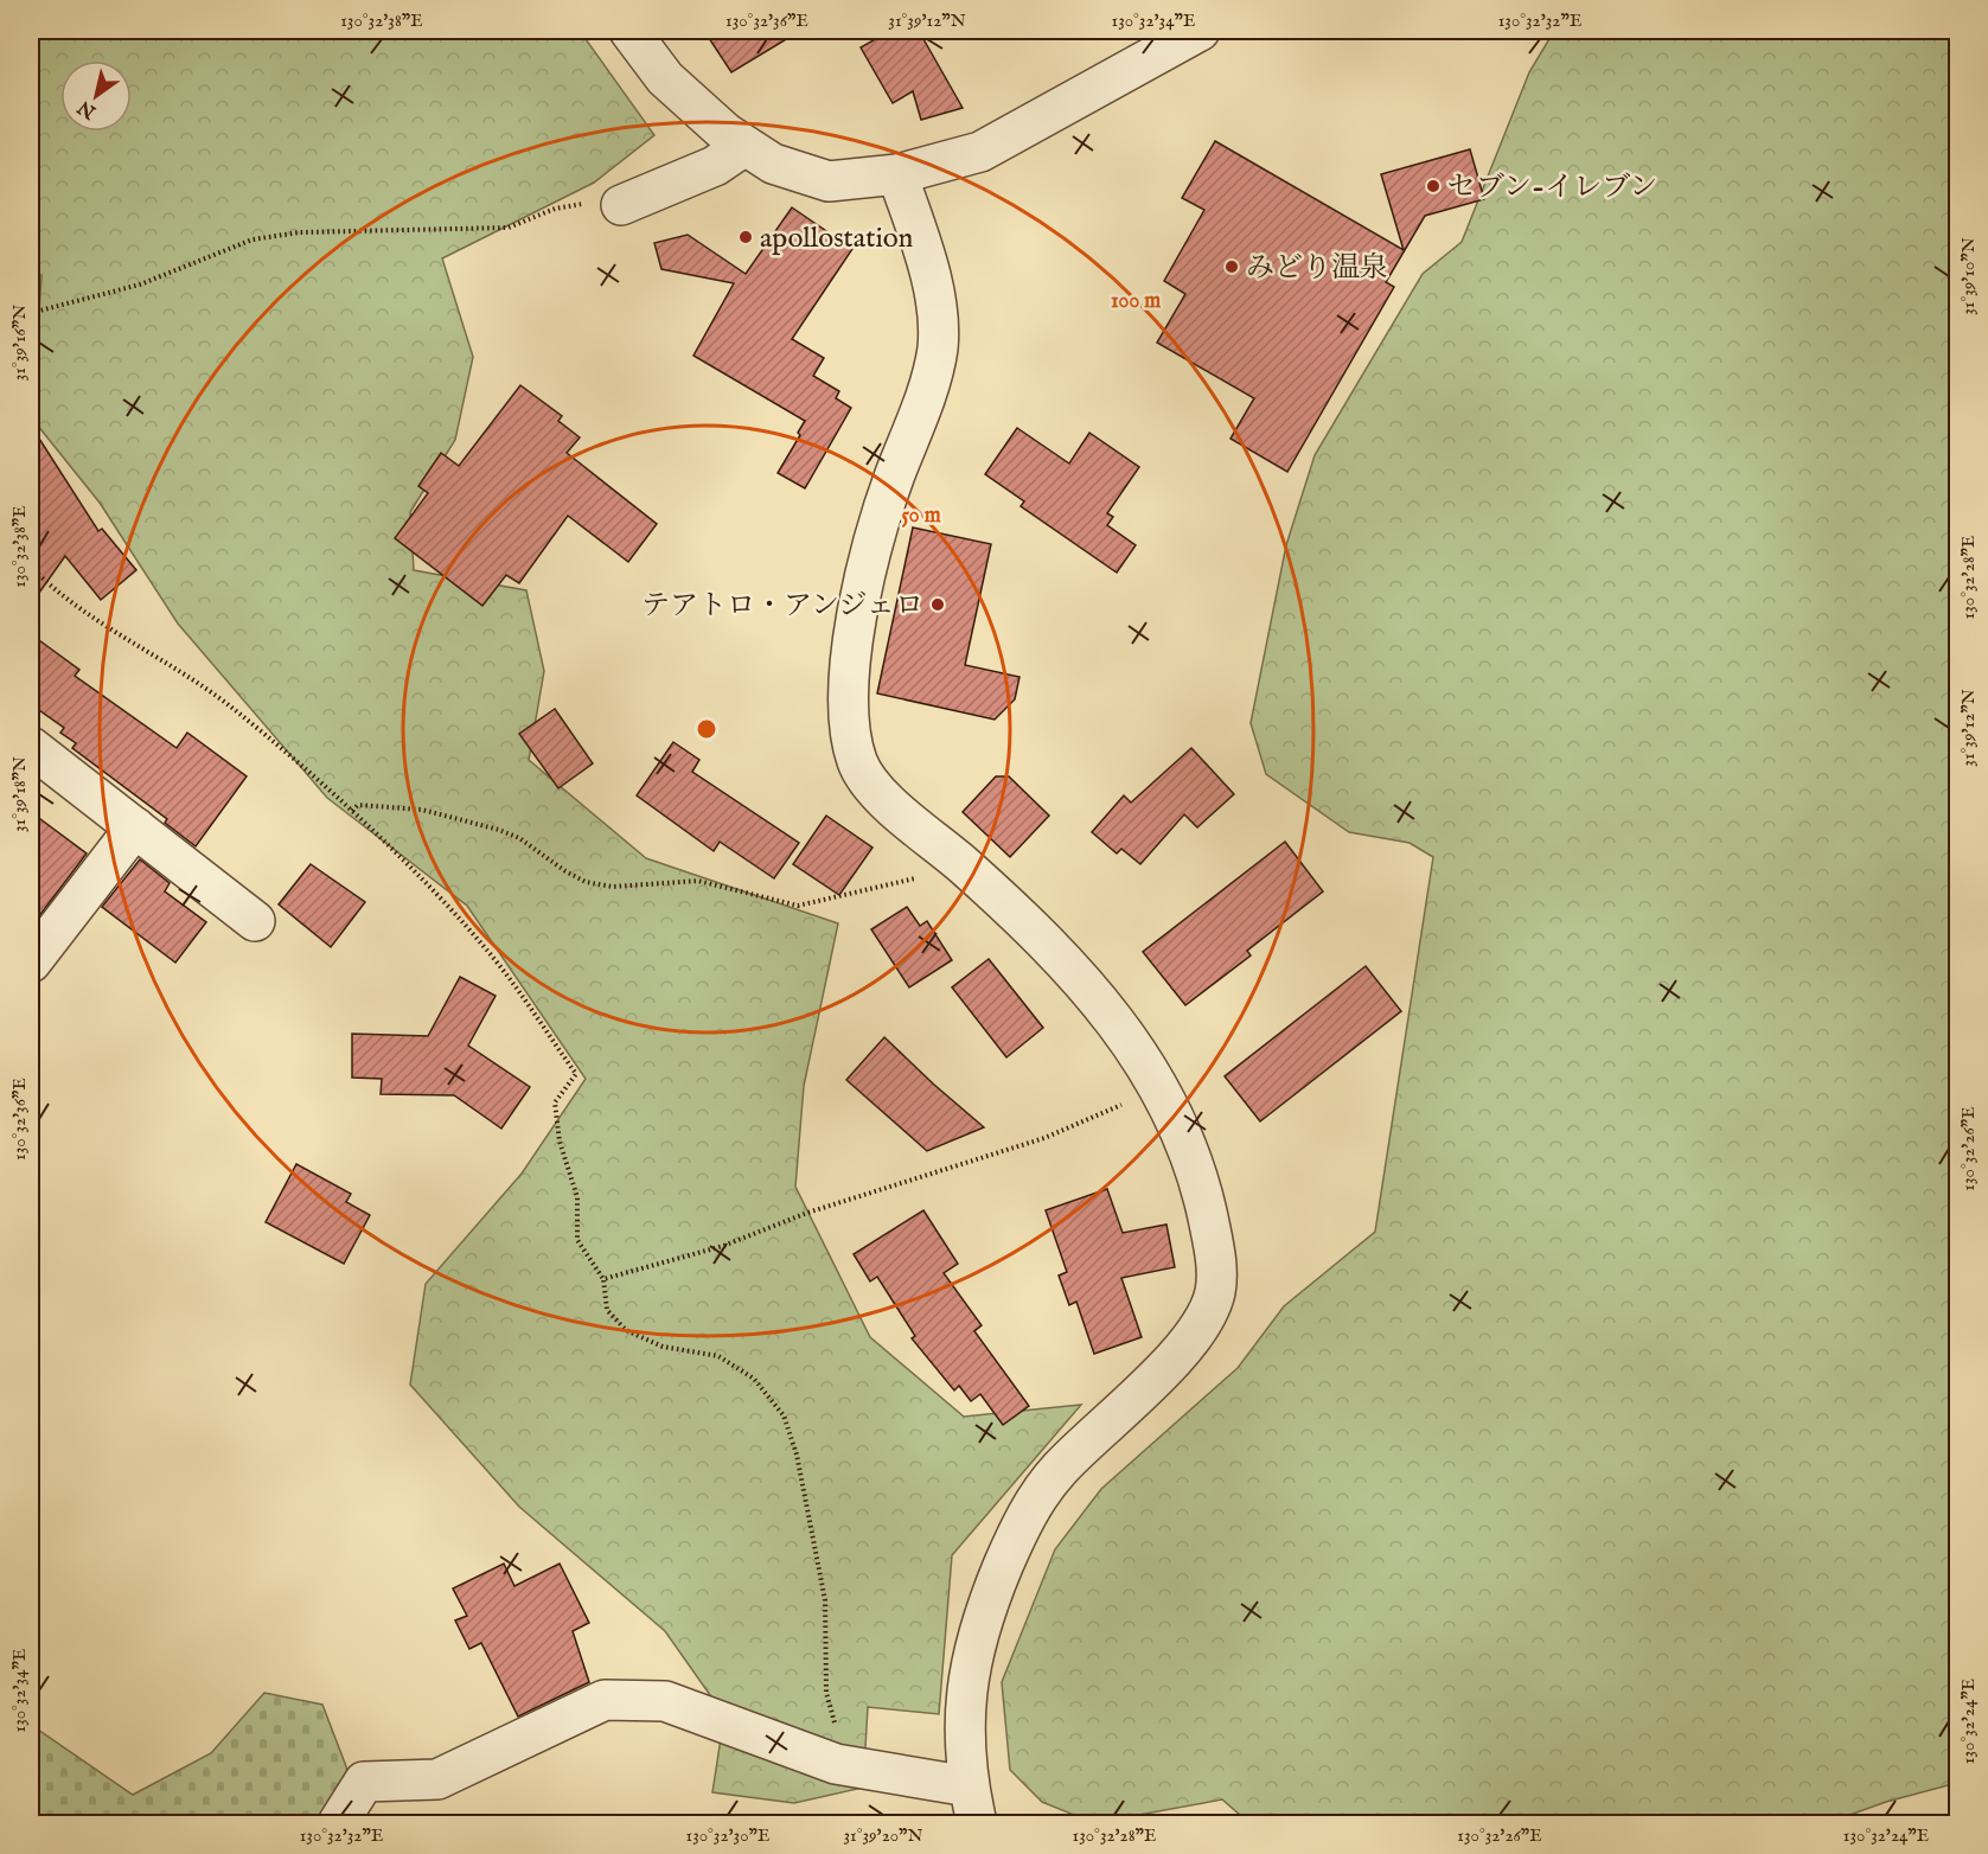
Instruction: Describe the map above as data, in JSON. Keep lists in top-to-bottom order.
{
  "places": [
    "セブン-イレブン",
    "apollostation",
    "みどり温泉",
    "テアトロ・アンジェロ"
  ],
  "north": "bottom left",
  "coordinates": [
    "130°32'38\"E",
    "130°32'36\"E",
    "31°39'12\"N",
    "130°32'34\"E",
    "130°32'32\"E",
    "31°39'10\"N",
    "31°39'16\"N",
    "130°32'28\"E",
    "31°39'18\"N",
    "130°32'26\"E",
    "130°32'24\"E",
    "130°32'30\"E",
    "31°39'20\"N"
  ],
  "rings": ["100 m", "50 m"]
}
